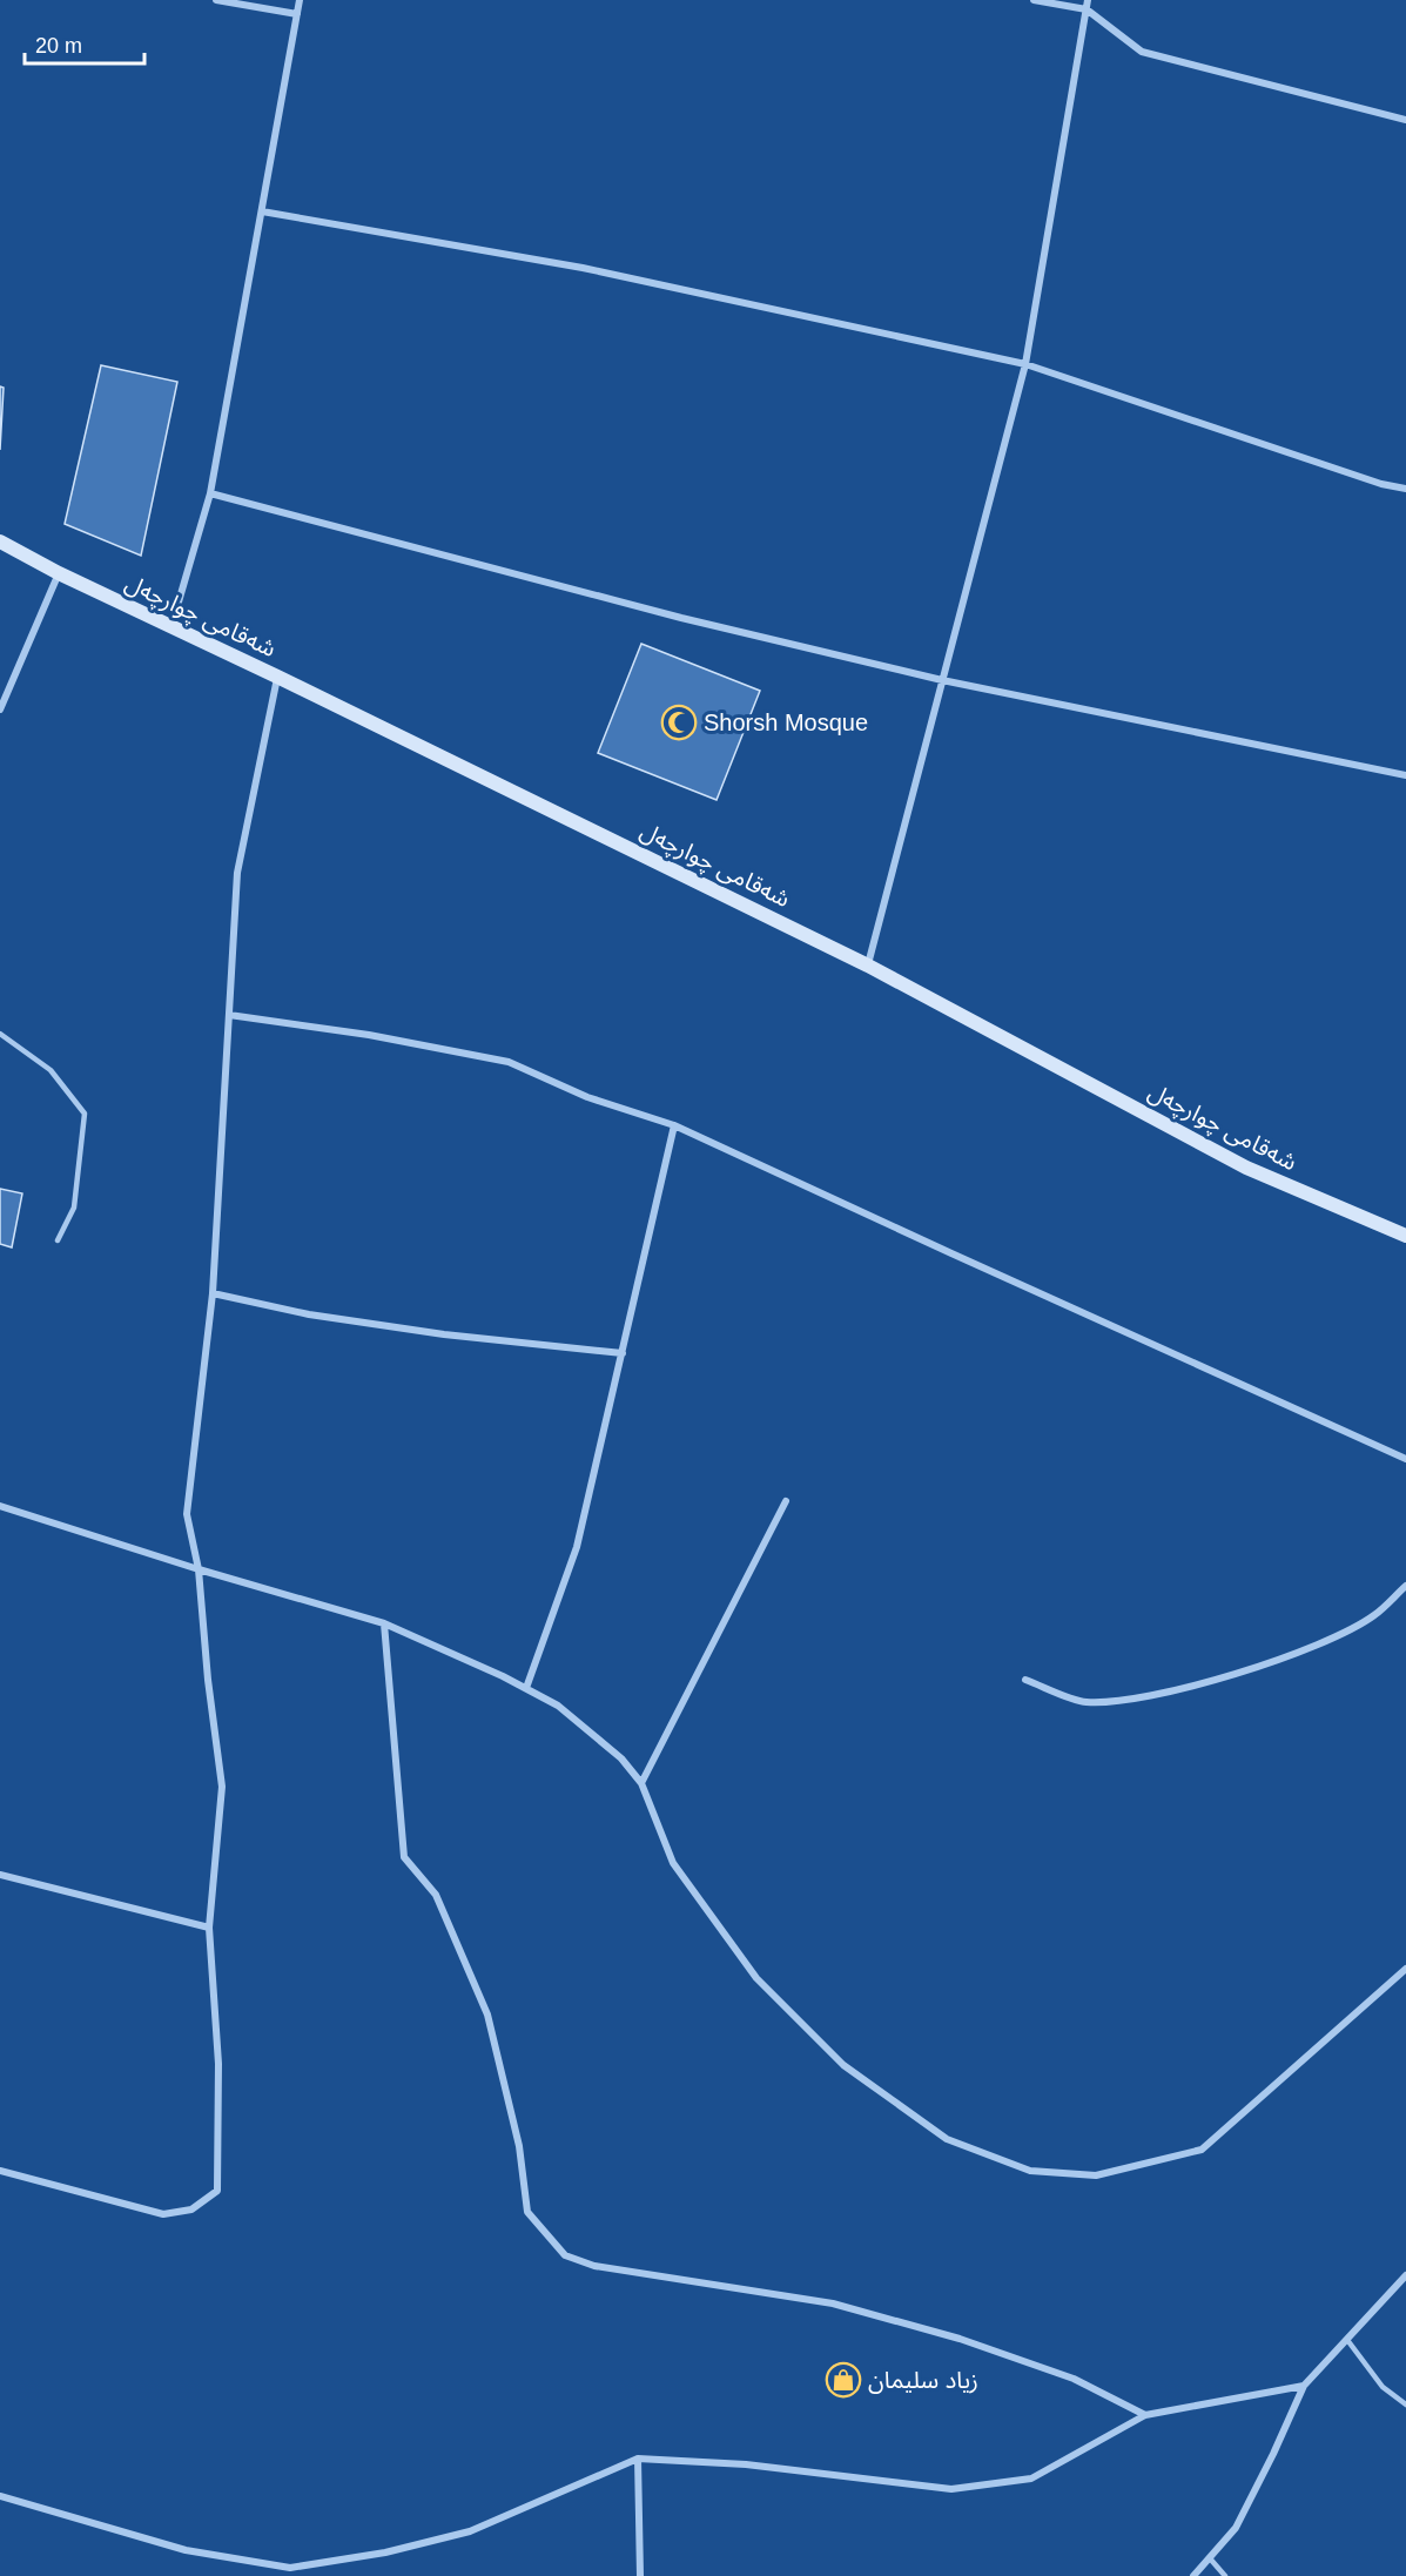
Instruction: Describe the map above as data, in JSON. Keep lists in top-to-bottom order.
{
  "streets": {
    "main road": ["شەقامی چوارچەل"]
  },
  "places": {
    "mosque": ["Shorsh Mosque"],
    "shop": ["زياد سليمان"]
  },
  "scale_bar": "20 m"
}
